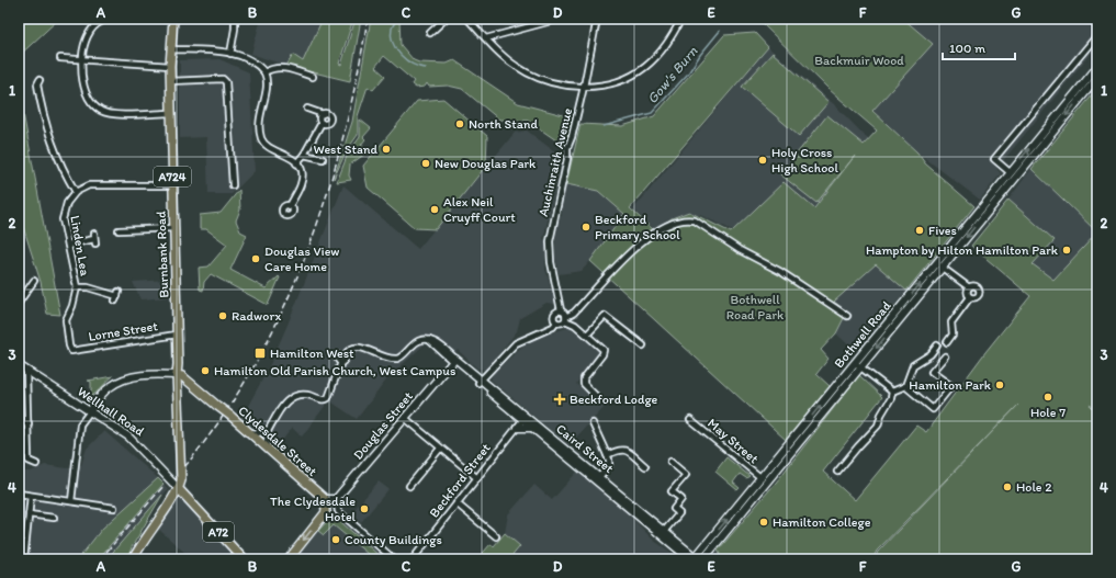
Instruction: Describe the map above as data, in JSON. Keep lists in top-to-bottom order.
{
  "streets": {
    "main road": [
      "A724",
      "Burnbank Road",
      "Bothwell Road",
      "Wellhall Road",
      "Douglas Street",
      "Clydesdale Street",
      "Caird Street",
      "A72"
    ],
    "street": [
      "Auchinraith Avenue",
      "Linden Lea",
      "Lorne Street",
      "May Street",
      "Beckford Street"
    ]
  },
  "crossings": [
    ["Linden Lea", "Lorne Street"],
    ["Burnbank Road", "Lorne Street"],
    ["Burnbank Road", "Wellhall Road"],
    ["Burnbank Road", "Clydesdale Street"],
    ["Burnbank Road", "A72"],
    ["Bothwell Road", "May Street"],
    ["Bothwell Road", "Caird Street"],
    ["Wellhall Road", "A72"],
    ["Douglas Street", "Caird Street"],
    ["Caird Street", "Beckford Street"]
  ],
  "water": ["Gow's Burn"],
  "parks": ["Backmuir Wood", "Bothwell Road Park"],
  "places": {
    "other": [
      "North Stand",
      "West Stand",
      "Holy Cross High School",
      "New Douglas Park",
      "Alex Neil Cruyff Court",
      "Beckford Primary School",
      "Fives",
      "Hampton by Hilton Hamilton Park",
      "Douglas View Care Home",
      "Radworx",
      "Hamilton Old Parish Church, West Campus",
      "Hamilton Park",
      "Hole 7",
      "Hole 2",
      "The Clydesdale Hotel",
      "Hamilton College",
      "County Buildings"
    ],
    "transit": ["Hamilton West"],
    "health": ["Beckford Lodge"]
  },
  "scale_bar": "100 m",
  "grid": {
    "columns": [
      "A",
      "B",
      "C",
      "D",
      "E",
      "F",
      "G"
    ],
    "rows": [
      "1",
      "2",
      "3",
      "4"
    ]
  }
}
